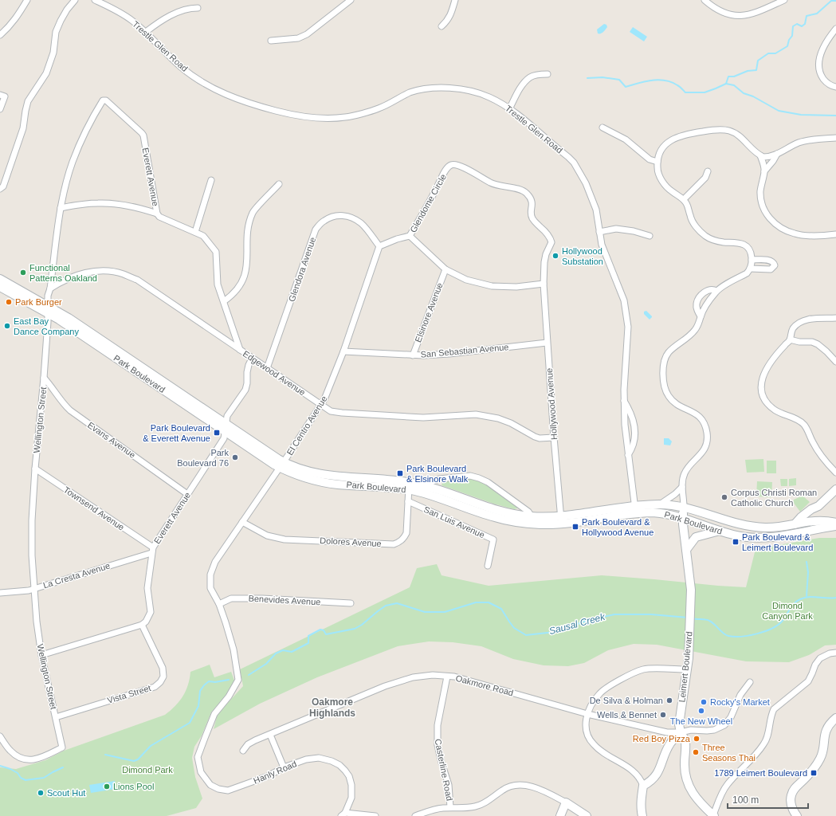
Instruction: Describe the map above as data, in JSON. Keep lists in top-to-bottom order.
{
  "streets": {
    "main road": ["Park Boulevard", "Leimert Boulevard"],
    "street": [
      "Trestle Glen Road",
      "Everett Avenue",
      "Glendome Circle",
      "Glendora Avenue",
      "Elsinore Avenue",
      "San Sebastian Avenue",
      "Edgewood Avenue",
      "Hollywood Avenue",
      "Wellington Street",
      "El Centro Avenue",
      "Evans Avenue",
      "Townsend Avenue",
      "San Luis Avenue",
      "Dolores Avenue",
      "La Cresta Avenue",
      "Benevides Avenue",
      "Oakmore Road",
      "Vista Street",
      "Casterline Road",
      "Hanly Road"
    ]
  },
  "crossings": [
    ["Trestle Glen Road", "Park Boulevard"],
    ["Everett Avenue", "Edgewood Avenue"],
    ["Everett Avenue", "Park Boulevard"],
    ["Everett Avenue", "Wellington Street"],
    ["Everett Avenue", "Evans Avenue"],
    ["Everett Avenue", "Townsend Avenue"],
    ["Everett Avenue", "La Cresta Avenue"],
    ["Everett Avenue", "Vista Street"],
    ["Glendome Circle", "Hollywood Avenue"],
    ["Glendora Avenue", "Edgewood Avenue"],
    ["Glendora Avenue", "El Centro Avenue"],
    ["Elsinore Avenue", "San Sebastian Avenue"],
    ["San Sebastian Avenue", "Hollywood Avenue"],
    ["San Sebastian Avenue", "El Centro Avenue"],
    ["Edgewood Avenue", "Hollywood Avenue"],
    ["Edgewood Avenue", "Wellington Street"],
    ["Edgewood Avenue", "El Centro Avenue"],
    ["Park Boulevard", "Hollywood Avenue"],
    ["Park Boulevard", "Wellington Street"],
    ["Park Boulevard", "El Centro Avenue"],
    ["Park Boulevard", "Dolores Avenue"],
    ["Park Boulevard", "Leimert Boulevard"],
    ["Wellington Street", "Evans Avenue"],
    ["Wellington Street", "Townsend Avenue"],
    ["Wellington Street", "La Cresta Avenue"],
    ["Wellington Street", "Vista Street"],
    ["El Centro Avenue", "Dolores Avenue"],
    ["El Centro Avenue", "Benevides Avenue"],
    ["El Centro Avenue", "Hanly Road"],
    ["Townsend Avenue", "La Cresta Avenue"],
    ["San Luis Avenue", "Dolores Avenue"],
    ["Leimert Boulevard", "Oakmore Road"],
    ["Oakmore Road", "Casterline Road"]
  ],
  "districts": ["Oakmore Highlands"],
  "water": ["Sausal Creek"],
  "parks": ["Dimond Canyon Park", "Dimond Park"],
  "places": {
    "other": [
      "Hollywood Substation",
      "Functional Patterns Oakland",
      "Park Burger",
      "East Bay Dance Company",
      "Park Boulevard 76",
      "Corpus Christi Roman Catholic Church",
      "De Silva & Holman",
      "Rocky's Market",
      "The New Wheel",
      "Wells & Bennet",
      "Red Boy Pizza",
      "Three Seasons Thai",
      "Lions Pool",
      "Scout Hut"
    ],
    "transit": [
      "Park Boulevard & Everett Avenue",
      "Park Boulevard & Elsinore Walk",
      "Park Boulevard & Hollywood Avenue",
      "Park Boulevard & Leimert Boulevard",
      "1789 Leimert Boulevard"
    ]
  },
  "scale_bar": "100 m"
}
